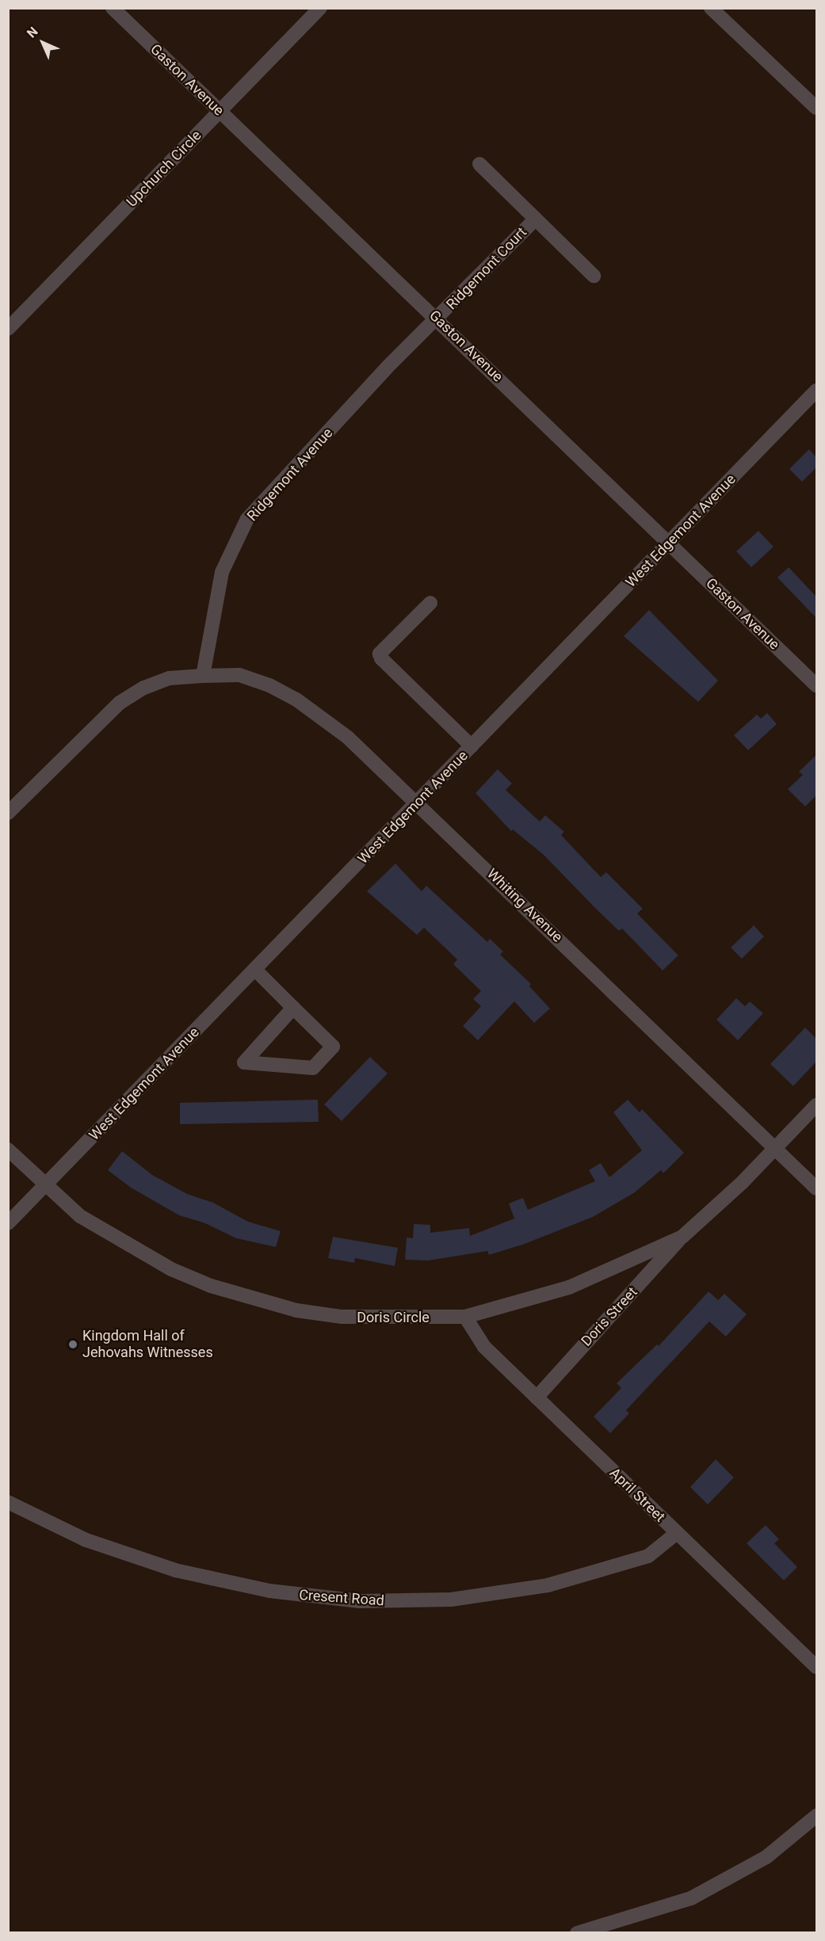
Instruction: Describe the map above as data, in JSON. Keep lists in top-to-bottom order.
{
  "streets": {
    "street": [
      "Gaston Avenue",
      "Upchurch Circle",
      "Ridgemont Court",
      "Ridgemont Avenue",
      "West Edgemont Avenue",
      "Whiting Avenue",
      "Doris Street",
      "Doris Circle",
      "April Street",
      "Cresent Road"
    ]
  },
  "crossings": [
    ["Gaston Avenue", "Upchurch Circle"],
    ["Gaston Avenue", "Ridgemont Court"],
    ["Gaston Avenue", "Ridgemont Avenue"],
    ["Gaston Avenue", "West Edgemont Avenue"],
    ["Ridgemont Court", "Ridgemont Avenue"],
    ["Ridgemont Avenue", "Whiting Avenue"],
    ["West Edgemont Avenue", "Whiting Avenue"],
    ["West Edgemont Avenue", "Doris Circle"],
    ["Whiting Avenue", "Doris Circle"],
    ["Doris Street", "Doris Circle"],
    ["Doris Street", "April Street"],
    ["Doris Circle", "April Street"],
    ["April Street", "Cresent Road"]
  ],
  "places": ["Kingdom Hall of Jehovahs Witnesses"],
  "north": "top left"
}
